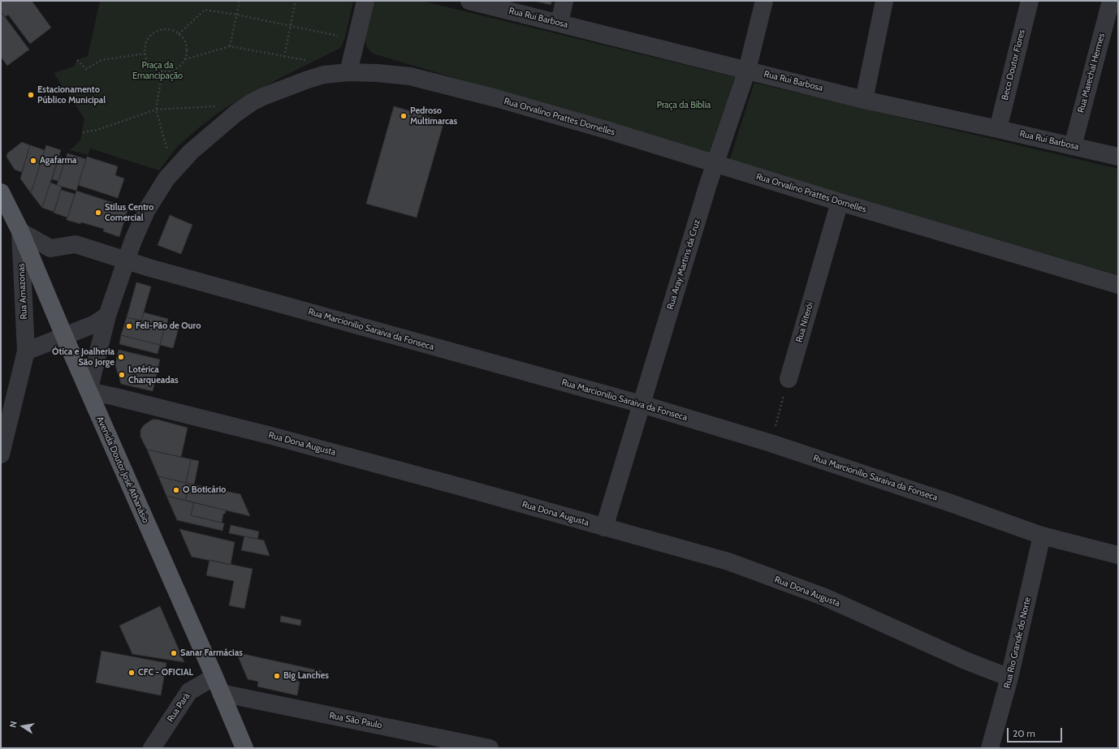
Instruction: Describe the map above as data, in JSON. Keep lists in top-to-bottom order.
{
  "streets": {
    "main road": ["Avenida Doutor José Athanásio"],
    "street": [
      "Rua Rui Barbosa",
      "Beco Doutor Flores",
      "Rua Marechal Hermes",
      "Rua Orvalino Prattes Dornelles",
      "Rua Aray Martins da Cruz",
      "Rua Amazonas",
      "Rua Niterói",
      "Rua Marcionilio Saraiva da Fonseca",
      "Rua Dona Augusta",
      "Rua Rio Grande do Norte",
      "Rua Pará",
      "Rua São Paulo"
    ]
  },
  "crossings": [
    ["Rua Rui Barbosa", "Beco Doutor Flores"],
    ["Rua Rui Barbosa", "Rua Marechal Hermes"],
    ["Rua Rui Barbosa", "Rua Aray Martins da Cruz"],
    ["Rua Orvalino Prattes Dornelles", "Rua Aray Martins da Cruz"],
    ["Rua Orvalino Prattes Dornelles", "Rua Niterói"],
    ["Rua Orvalino Prattes Dornelles", "Rua Marcionilio Saraiva da Fonseca"],
    ["Rua Orvalino Prattes Dornelles", "Rua Dona Augusta"],
    ["Rua Orvalino Prattes Dornelles", "Avenida Doutor José Athanásio"],
    ["Rua Aray Martins da Cruz", "Rua Marcionilio Saraiva da Fonseca"],
    ["Rua Aray Martins da Cruz", "Rua Dona Augusta"],
    ["Rua Amazonas", "Rua Marcionilio Saraiva da Fonseca"],
    ["Rua Amazonas", "Avenida Doutor José Athanásio"],
    ["Rua Marcionilio Saraiva da Fonseca", "Avenida Doutor José Athanásio"],
    ["Rua Marcionilio Saraiva da Fonseca", "Rua Rio Grande do Norte"],
    ["Rua Dona Augusta", "Avenida Doutor José Athanásio"],
    ["Rua Dona Augusta", "Rua Rio Grande do Norte"],
    ["Avenida Doutor José Athanásio", "Rua Pará"],
    ["Avenida Doutor José Athanásio", "Rua São Paulo"]
  ],
  "parks": ["Praça da Emancipação", "Praça da Bíblia"],
  "places": [
    "Estacionamento Público Municipal",
    "Pedroso Multimarcas",
    "Agafarma",
    "Stilus Centro Comercial",
    "Feli-Pão de Ouro",
    "Ótica e Joalheria São Jorge",
    "Lotérica Charqueadas",
    "O Boticário",
    "Sanar Farmácias",
    "CFC - OFICIAL",
    "Big Lanches"
  ],
  "scale_bar": "20 m",
  "north": "left"
}
